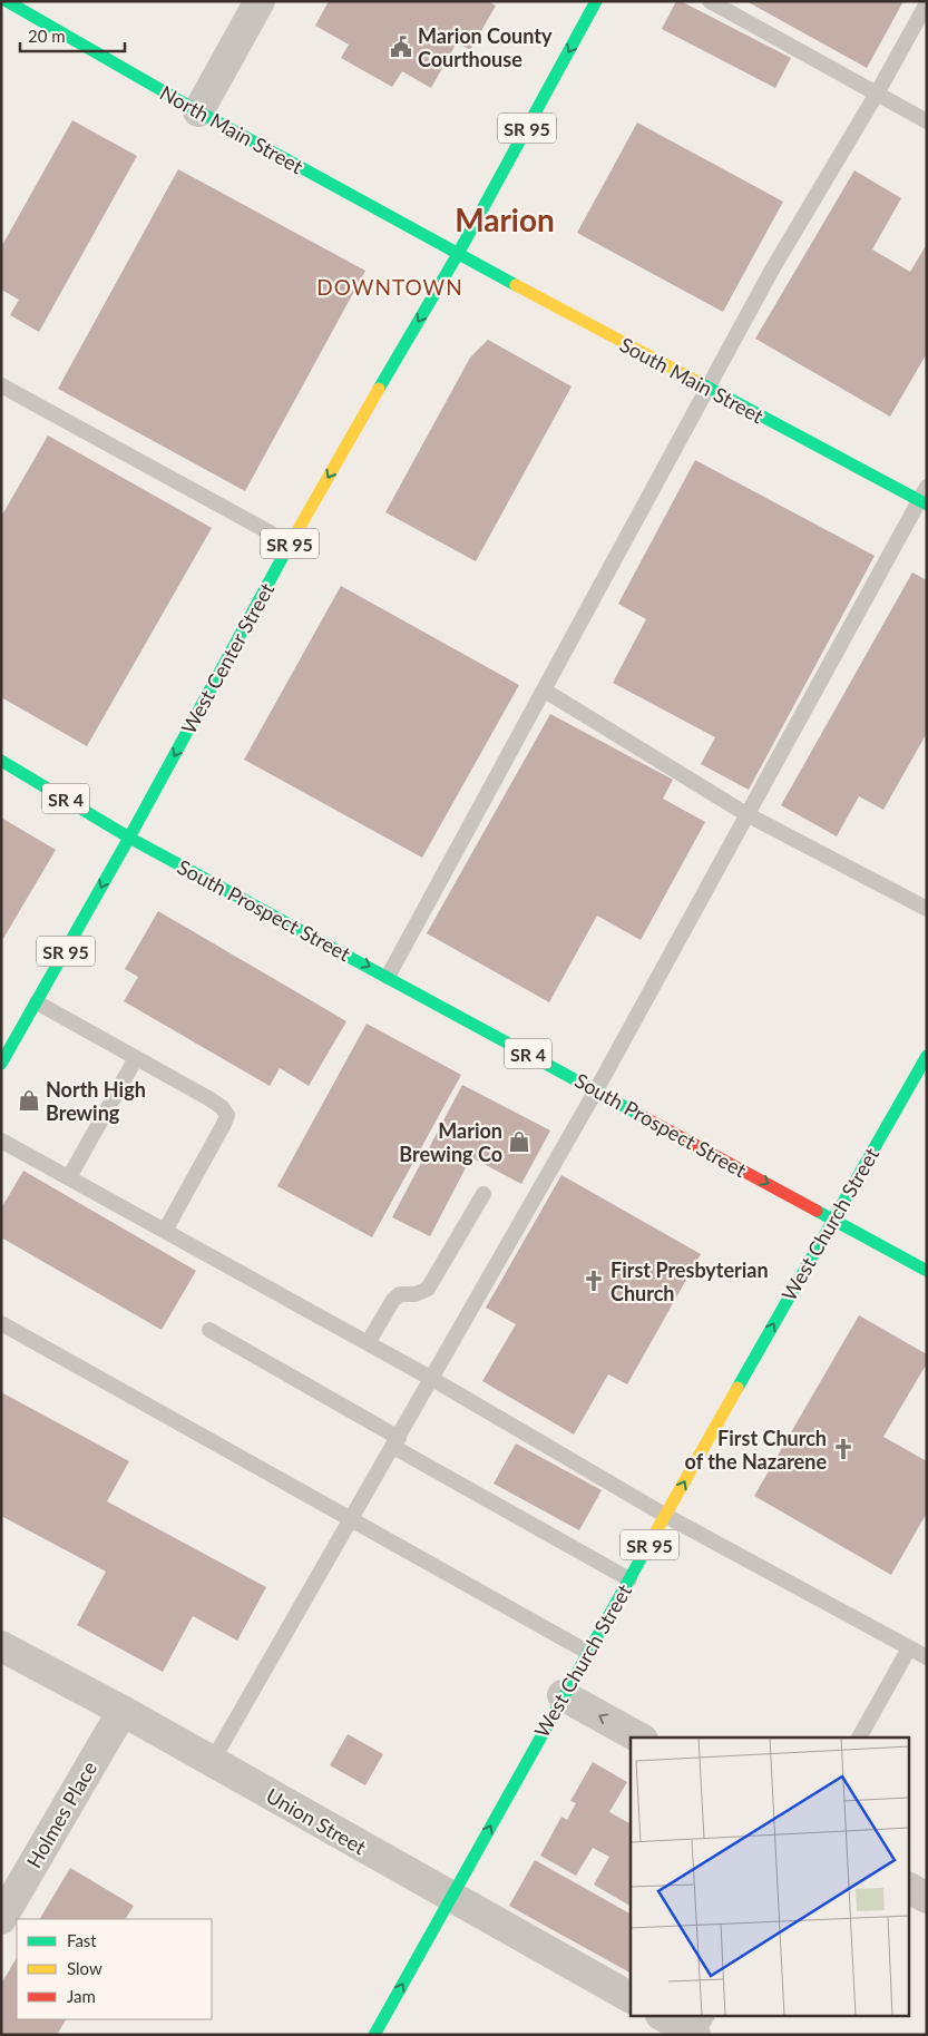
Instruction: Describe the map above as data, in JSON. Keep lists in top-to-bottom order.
{
  "streets": {
    "main road": [
      "SR 95",
      "North Main Street",
      "South Main Street",
      "West Center Street",
      "SR 4",
      "South Prospect Street",
      "West Church Street"
    ],
    "street": ["Holmes Place", "Union Street"]
  },
  "crossings": [
    ["SR 95", "North Main Street"],
    ["SR 95", "South Main Street"],
    ["SR 95", "West Center Street"],
    ["North Main Street", "South Main Street"],
    ["North Main Street", "West Center Street"],
    ["South Main Street", "West Center Street"],
    ["West Center Street", "SR 4"],
    ["West Center Street", "South Prospect Street"],
    ["SR 4", "South Prospect Street"],
    ["South Prospect Street", "West Church Street"],
    ["West Church Street", "Union Street"],
    ["Holmes Place", "Union Street"]
  ],
  "one_way": ["West Center Street", "South Prospect Street", "West Church Street"],
  "districts": ["Marion", "DOWNTOWN"],
  "places": {
    "public building": ["Marion County Courthouse"],
    "shop": ["North High Brewing", "Marion Brewing Co"],
    "church": ["First Presbyterian Church", "First Church of the Nazarene"]
  },
  "legend": ["Fast", "Slow", "Jam"],
  "scale_bar": "20 m"
}
